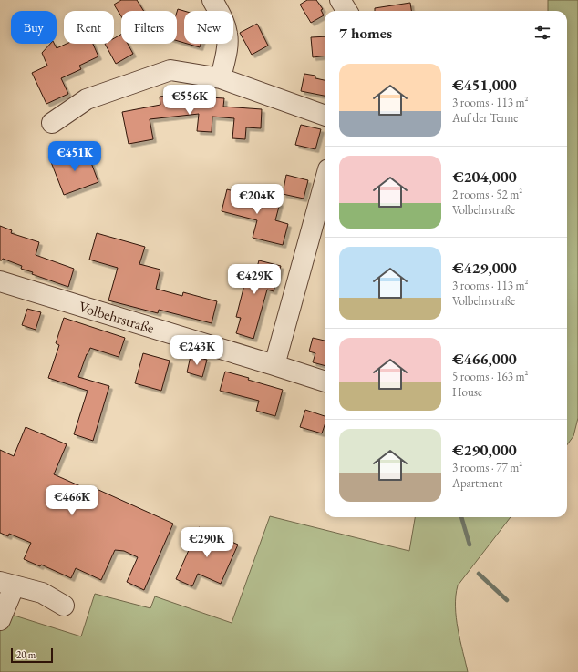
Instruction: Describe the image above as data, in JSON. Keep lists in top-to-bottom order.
{
  "streets": {
    "street": ["Volbehrstraße"]
  },
  "scale_bar": "20 m",
  "page": {
    "chip": [
      "Buy",
      "Rent",
      "Filters",
      "New"
    ],
    "heading": "7 homes",
    "list": [
      {
        "name": "€451,000",
        "note": "3 rooms · 113 m² · Auf der Tenne"
      },
      {
        "name": "€204,000",
        "note": "2 rooms · 52 m² · Volbehrstraße"
      },
      {
        "name": "€429,000",
        "note": "3 rooms · 113 m² · Volbehrstraße"
      },
      {
        "name": "€466,000",
        "note": "5 rooms · 163 m² · House"
      },
      {
        "name": "€290,000",
        "note": "3 rooms · 77 m² · Apartment"
      }
    ],
    "price": [
      "€556K",
      "€451K",
      "€204K",
      "€429K",
      "€243K",
      "€466K",
      "€290K"
    ],
    "scale": "20 m"
  }
}
